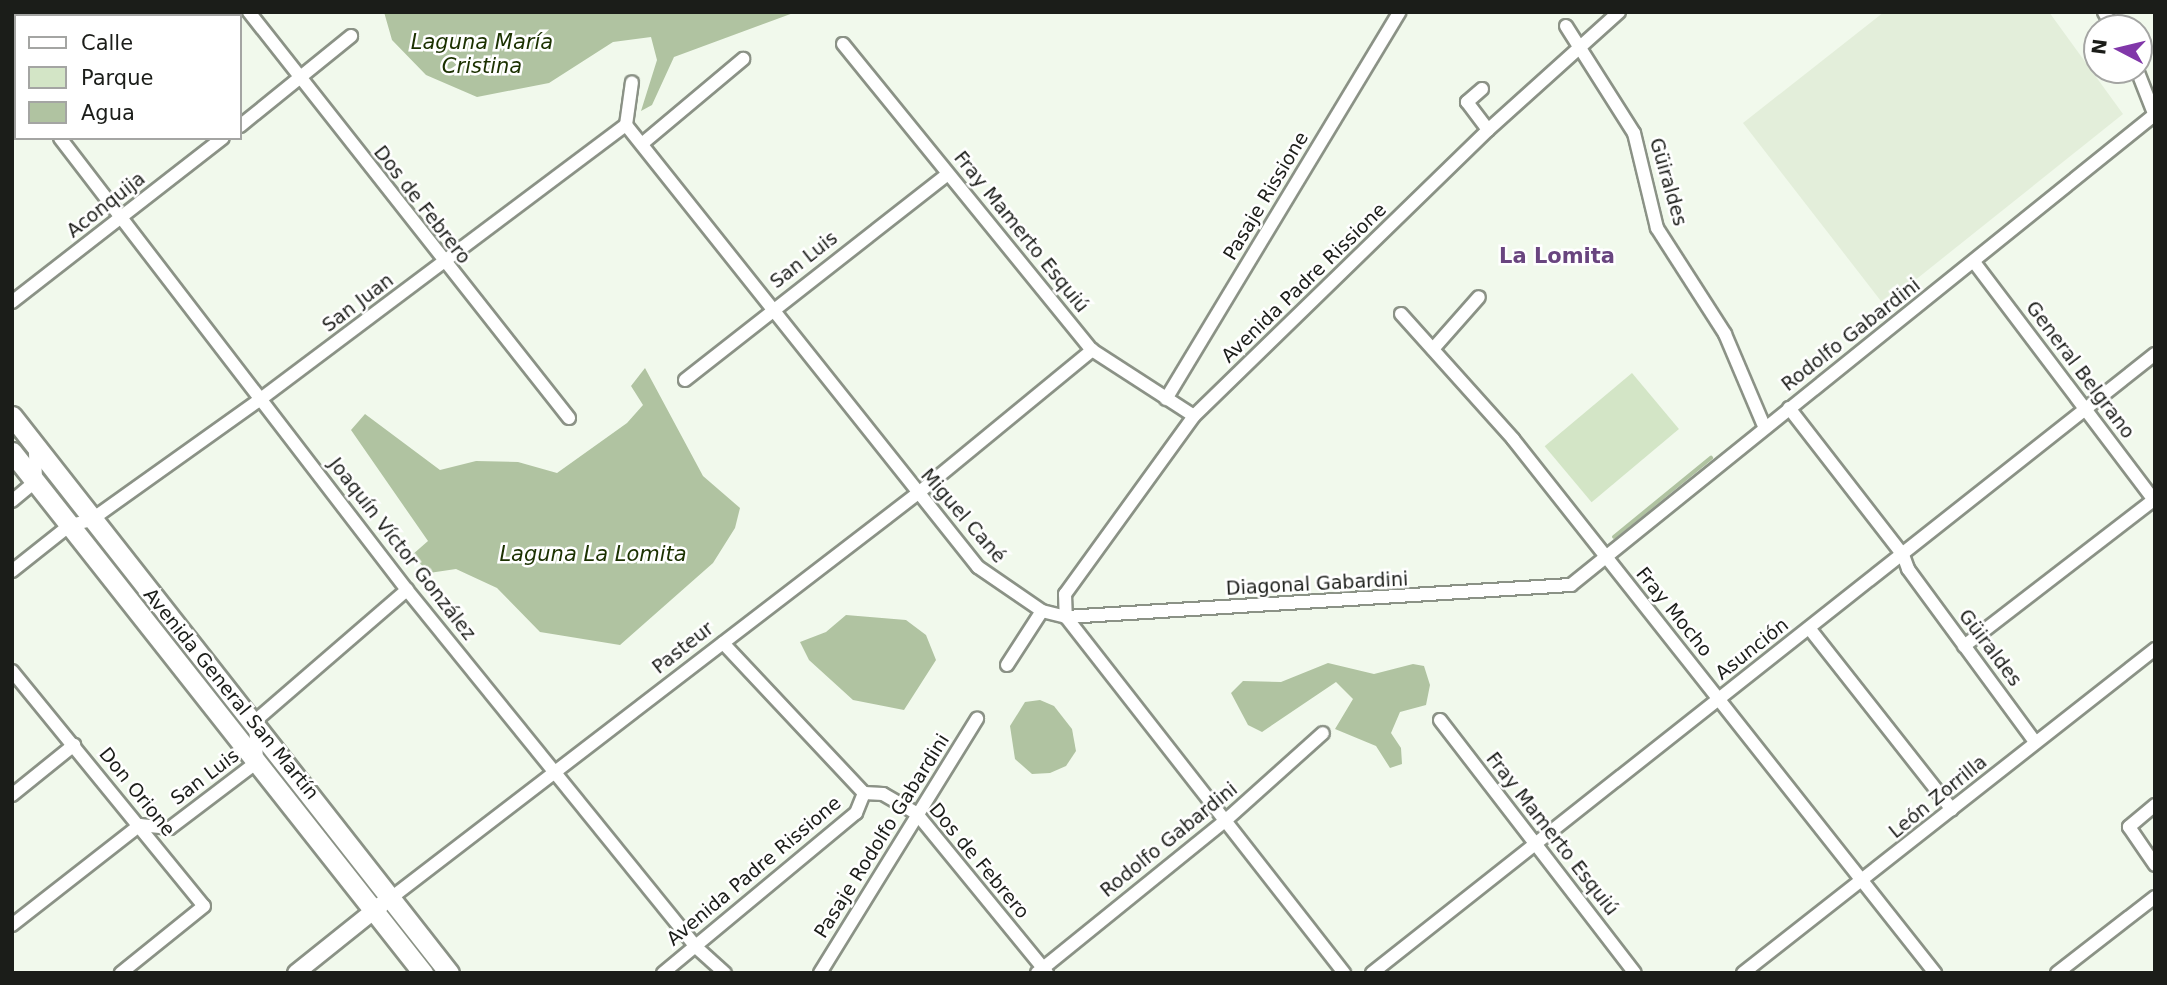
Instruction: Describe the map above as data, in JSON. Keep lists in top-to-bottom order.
{
  "streets": {
    "main road": ["Avenida General San Martín"],
    "street": [
      "Güiraldes",
      "Pasaje Rissione",
      "Aconquija",
      "Dos de Febrero",
      "Fray Mamerto Esquiú",
      "San Luis",
      "Avenida Padre Rissione",
      "San Juan",
      "Rodolfo Gabardini",
      "General Belgrano",
      "Miguel Cané",
      "Joaquín Víctor González",
      "Diagonal Gabardini",
      "Fray Mocho",
      "Pasteur",
      "Asunción",
      "Don Orione",
      "León Zorrilla",
      "Pasaje Rodolfo Gabardini"
    ]
  },
  "crossings": [
    ["Güiraldes", "Avenida Padre Rissione"],
    ["Güiraldes", "Rodolfo Gabardini"],
    ["Güiraldes", "Asunción"],
    ["Güiraldes", "León Zorrilla"],
    ["Pasaje Rissione", "Fray Mamerto Esquiú"],
    ["Aconquija", "Joaquín Víctor González"],
    ["Dos de Febrero", "Avenida Padre Rissione"],
    ["Dos de Febrero", "San Juan"],
    ["Dos de Febrero", "Rodolfo Gabardini"],
    ["Dos de Febrero", "Pasaje Rodolfo Gabardini"],
    ["Fray Mamerto Esquiú", "San Luis"],
    ["Fray Mamerto Esquiú", "Avenida Padre Rissione"],
    ["Fray Mamerto Esquiú", "Pasteur"],
    ["Fray Mamerto Esquiú", "Asunción"],
    ["San Luis", "Miguel Cané"],
    ["San Luis", "Avenida General San Martín"],
    ["San Luis", "Don Orione"],
    ["Avenida Padre Rissione", "Miguel Cané"],
    ["Avenida Padre Rissione", "Joaquín Víctor González"],
    ["Avenida Padre Rissione", "Diagonal Gabardini"],
    ["San Juan", "Miguel Cané"],
    ["San Juan", "Joaquín Víctor González"],
    ["San Juan", "Avenida General San Martín"],
    ["Rodolfo Gabardini", "General Belgrano"],
    ["Rodolfo Gabardini", "Diagonal Gabardini"],
    ["Rodolfo Gabardini", "Fray Mocho"],
    ["General Belgrano", "Asunción"],
    ["Miguel Cané", "Diagonal Gabardini"],
    ["Miguel Cané", "Pasteur"],
    ["Joaquín Víctor González", "Pasteur"],
    ["Fray Mocho", "Asunción"],
    ["Fray Mocho", "León Zorrilla"],
    ["Pasteur", "Avenida General San Martín"]
  ],
  "districts": ["La Lomita"],
  "water": ["Laguna María Cristina", "Laguna La Lomita"],
  "legend": ["Calle", "Parque", "Agua"],
  "north": "left"
}
